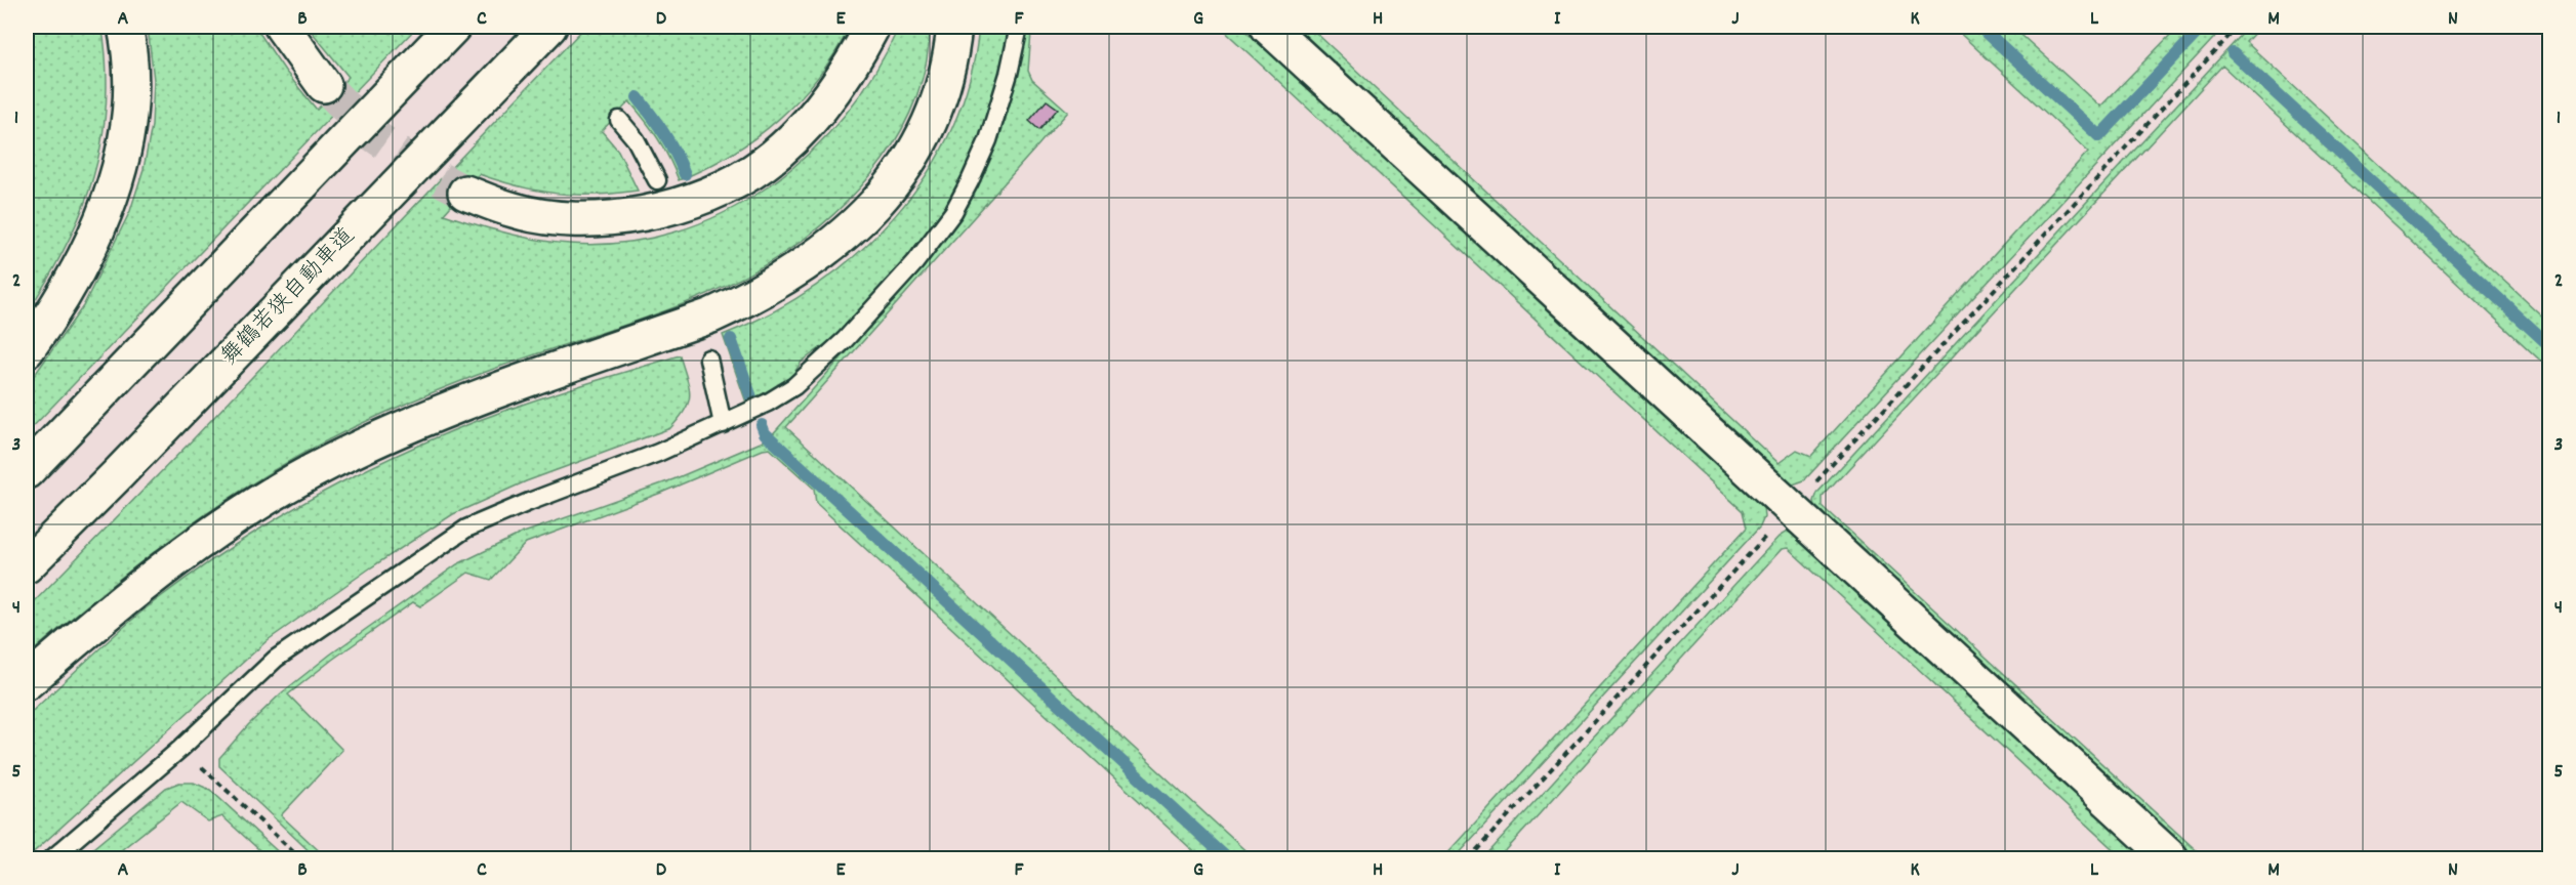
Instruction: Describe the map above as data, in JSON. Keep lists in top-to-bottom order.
{
  "streets": {
    "main road": ["舞鶴若狭自動車道"]
  },
  "grid": {
    "columns": [
      "A",
      "B",
      "C",
      "D",
      "E",
      "F",
      "G",
      "H",
      "I",
      "J",
      "K",
      "L",
      "M",
      "N"
    ],
    "rows": [
      "1",
      "2",
      "3",
      "4",
      "5"
    ]
  }
}
